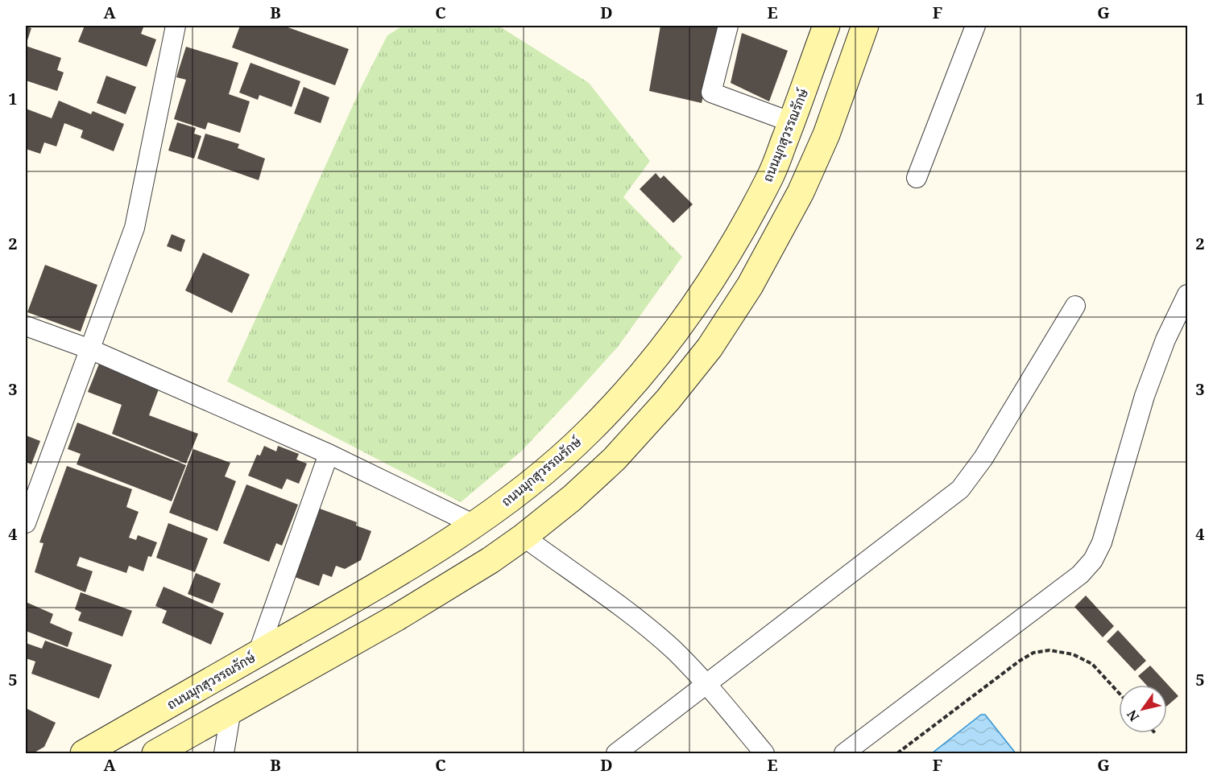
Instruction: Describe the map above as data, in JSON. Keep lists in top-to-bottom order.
{
  "streets": {
    "main road": ["ถนนมุกสุวรรณรักษ์"]
  },
  "north": "bottom left",
  "grid": {
    "columns": [
      "A",
      "B",
      "C",
      "D",
      "E",
      "F",
      "G"
    ],
    "rows": [
      "1",
      "2",
      "3",
      "4",
      "5"
    ]
  }
}
